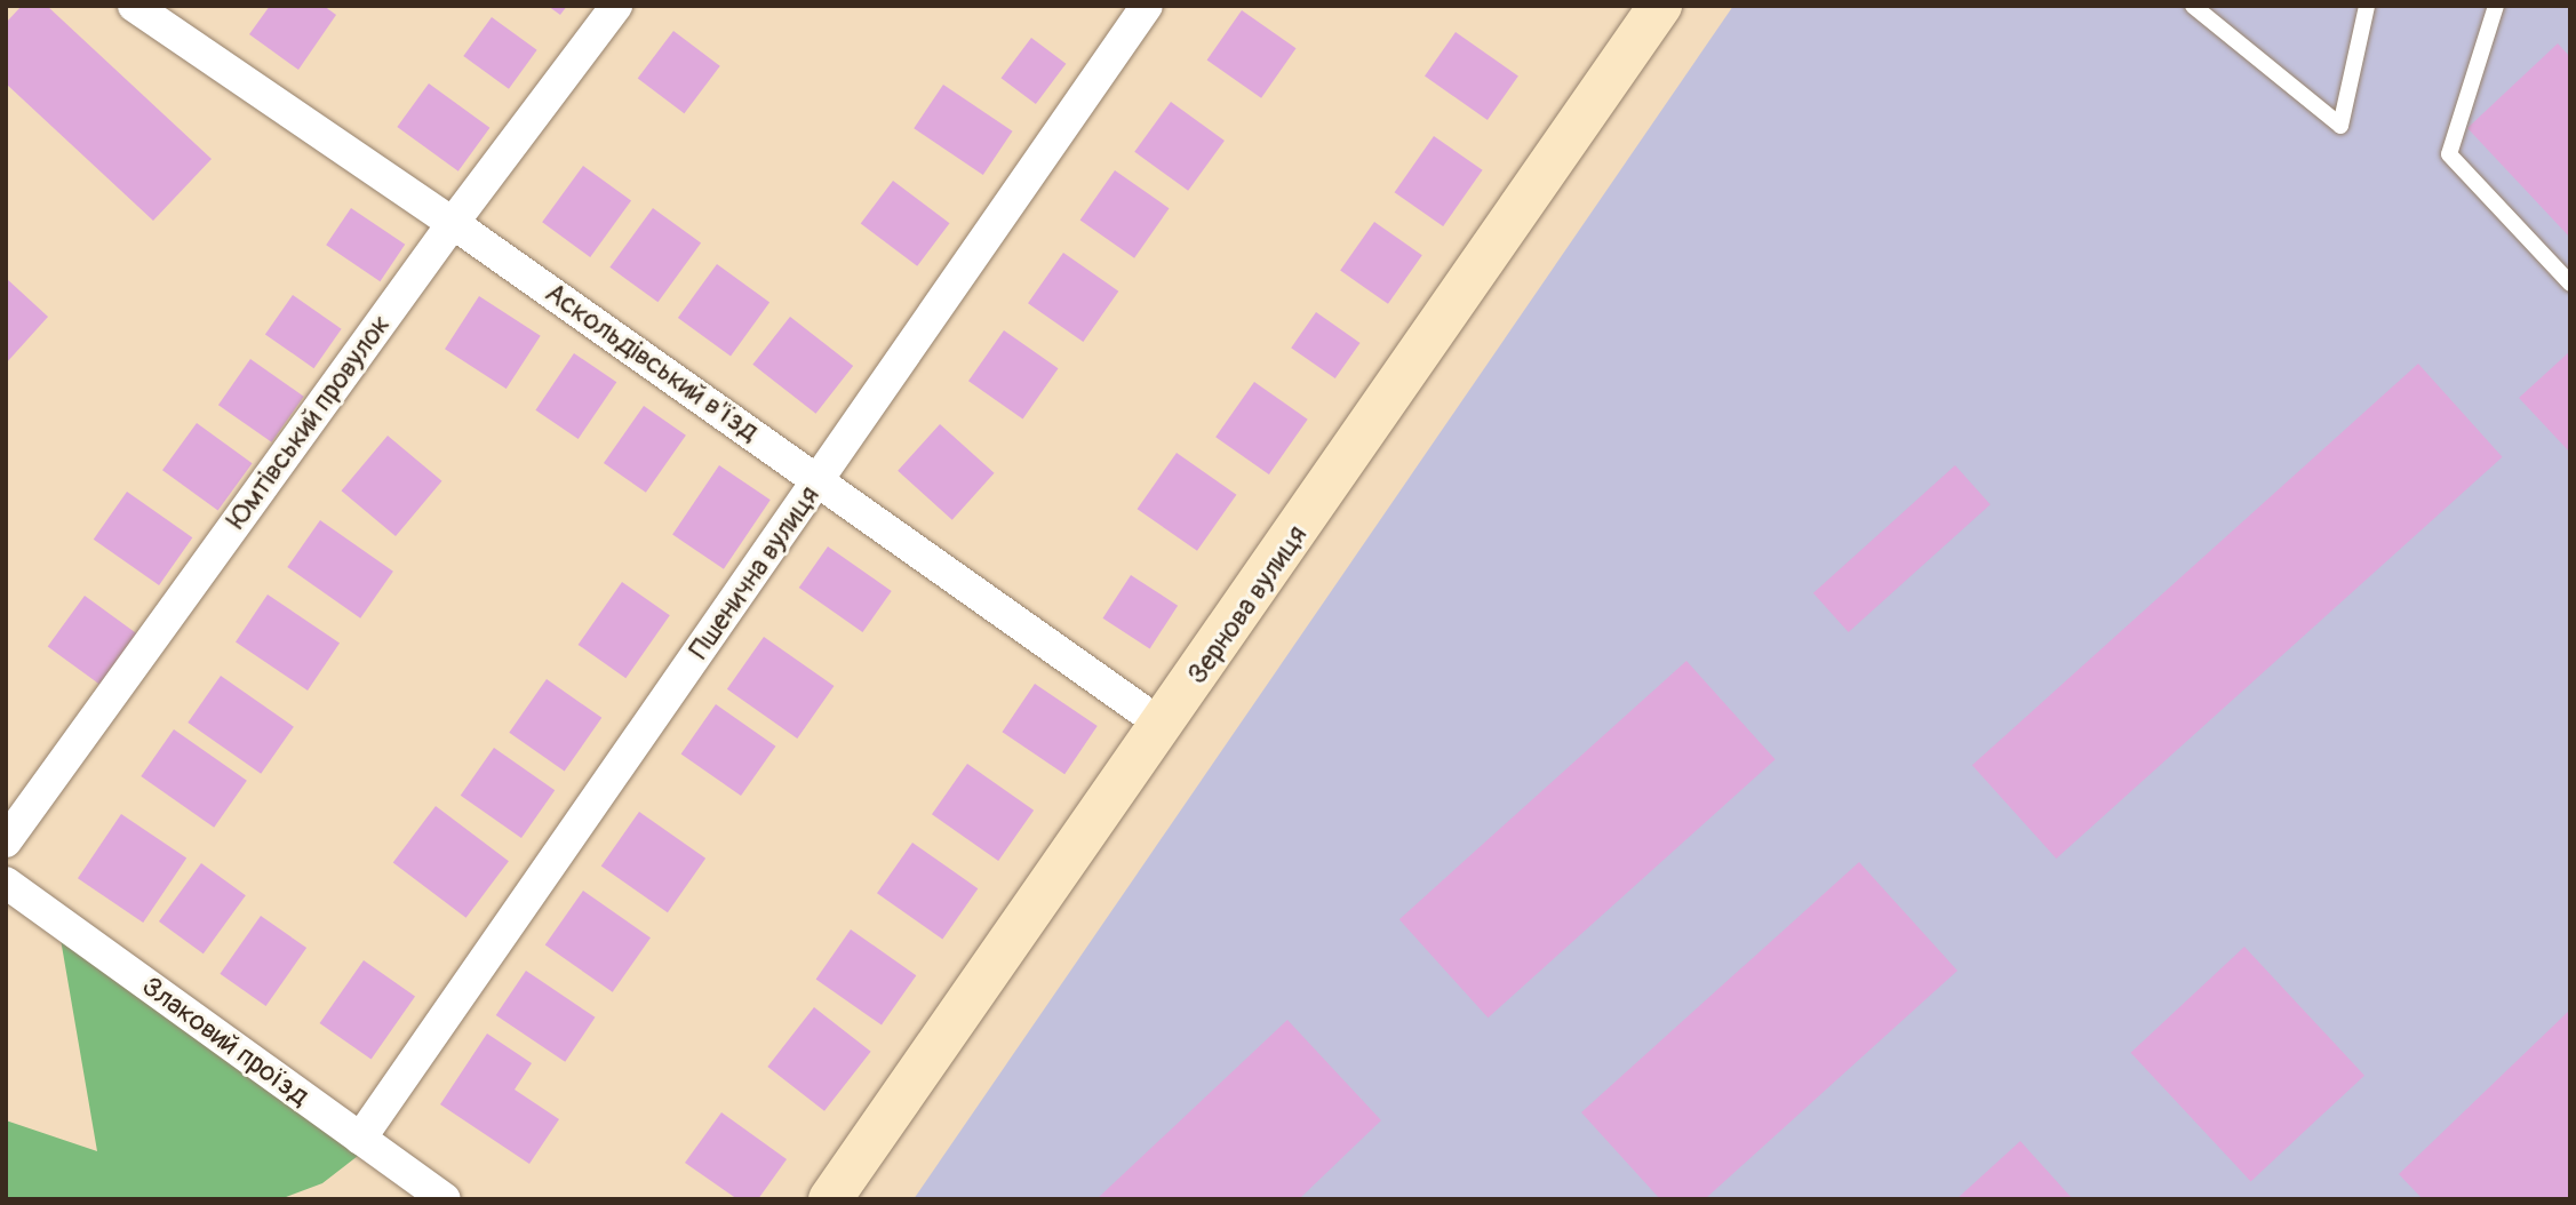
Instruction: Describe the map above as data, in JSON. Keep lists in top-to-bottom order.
{
  "streets": {
    "street": [
      "Аскольдівський в'їзд",
      "Юмтівський провулок",
      "Пшенична вулиця",
      "Зернова вулиця",
      "Злаковий проїзд"
    ]
  },
  "crossings": [
    ["Аскольдівський в'їзд", "Юмтівський провулок"],
    ["Аскольдівський в'їзд", "Пшенична вулиця"],
    ["Аскольдівський в'їзд", "Зернова вулиця"],
    ["Пшенична вулиця", "Злаковий проїзд"]
  ]
}
